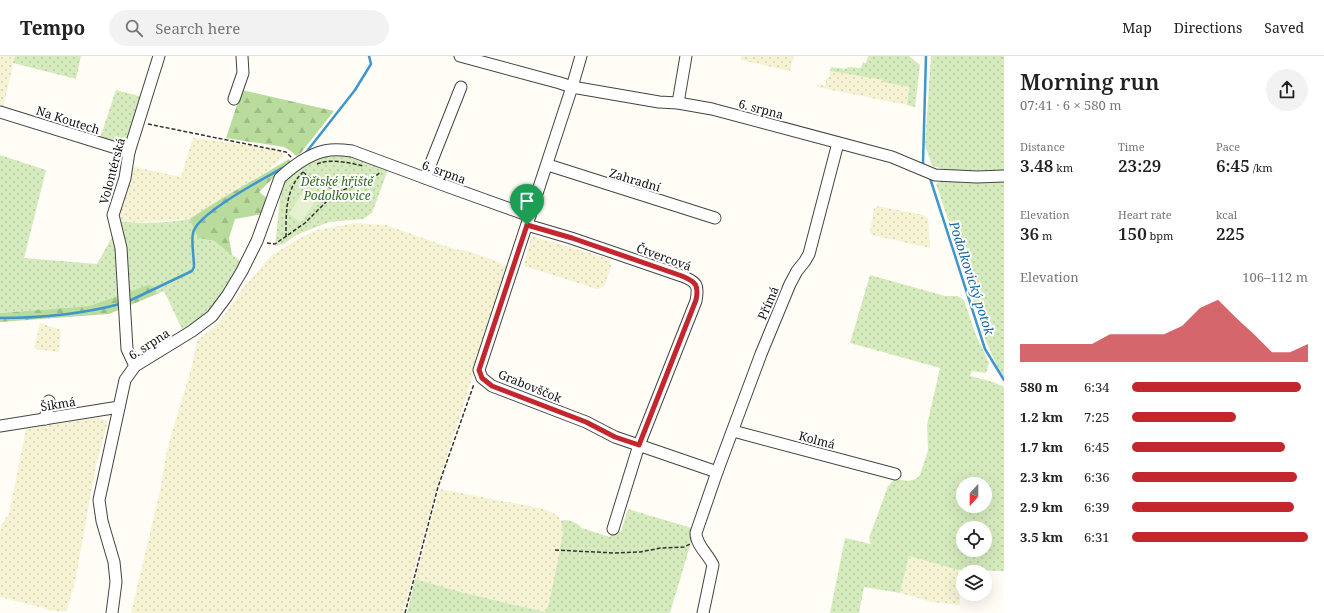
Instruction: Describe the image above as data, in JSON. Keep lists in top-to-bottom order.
{
  "streets": {
    "street": [
      "6. srpna",
      "Na Koutech",
      "Volontérská",
      "Zahradní",
      "Čtvercová",
      "Přímá",
      "Grabovščok",
      "Šikmá",
      "Kolmá"
    ]
  },
  "crossings": [
    ["6. srpna", "Volontérská"],
    ["6. srpna", "Čtvercová"],
    ["6. srpna", "Přímá"],
    ["6. srpna", "Grabovščok"],
    ["6. srpna", "Šikmá"],
    ["Na Koutech", "Volontérská"],
    ["Čtvercová", "Grabovščok"],
    ["Přímá", "Grabovščok"],
    ["Přímá", "Kolmá"]
  ],
  "water": ["Podolkovický potok"],
  "parks": ["Dětské hřiště Podolkovice"],
  "north": "bottom",
  "page": {
    "header": "Tempo",
    "search": "Search here",
    "nav": ["Map", "Directions", "Saved"],
    "heading": ["Morning run", "07:41 · 6 × 580 m"],
    "stats": [
      ["Distance", "3.48 km"],
      ["Time", "23:29"],
      ["Pace", "6:45 /km"],
      ["Elevation", "36 m"],
      ["Heart rate", "150 bpm"],
      ["kcal", "225"]
    ],
    "chart": ["Elevation", "106–112 m"],
    "list": [
      {
        "name": "580 m",
        "note": "6:34"
      },
      {
        "name": "1.2 km",
        "note": "7:25"
      },
      {
        "name": "1.7 km",
        "note": "6:45"
      },
      {
        "name": "2.3 km",
        "note": "6:36"
      },
      {
        "name": "2.9 km",
        "note": "6:39"
      },
      {
        "name": "3.5 km",
        "note": "6:31"
      }
    ]
  }
}
